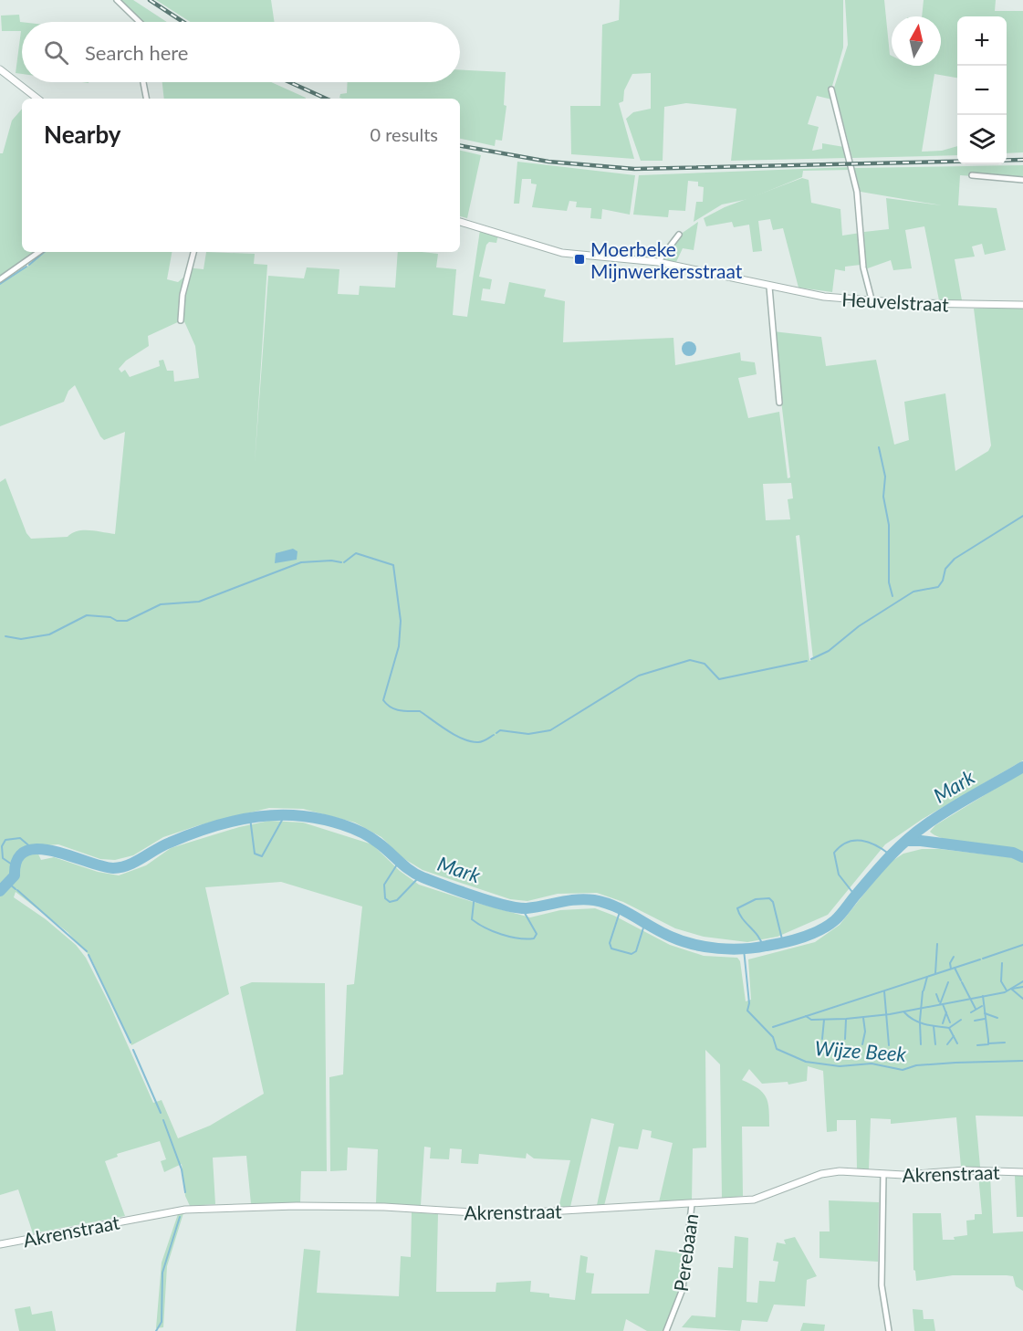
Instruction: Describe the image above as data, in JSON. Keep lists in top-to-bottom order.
{
  "streets": {
    "street": ["Heuvelstraat", "Akrenstraat", "Perebaan"]
  },
  "crossings": [
    ["Akrenstraat", "Perebaan"]
  ],
  "water": ["Mark", "Wijze Beek"],
  "places": {
    "transit": ["Moerbeke Mijnwerkersstraat"]
  },
  "north": "top",
  "page": {
    "map_buttons": ["+", "−"],
    "search": "Search here",
    "heading": ["Nearby", "0 results"]
  }
}
